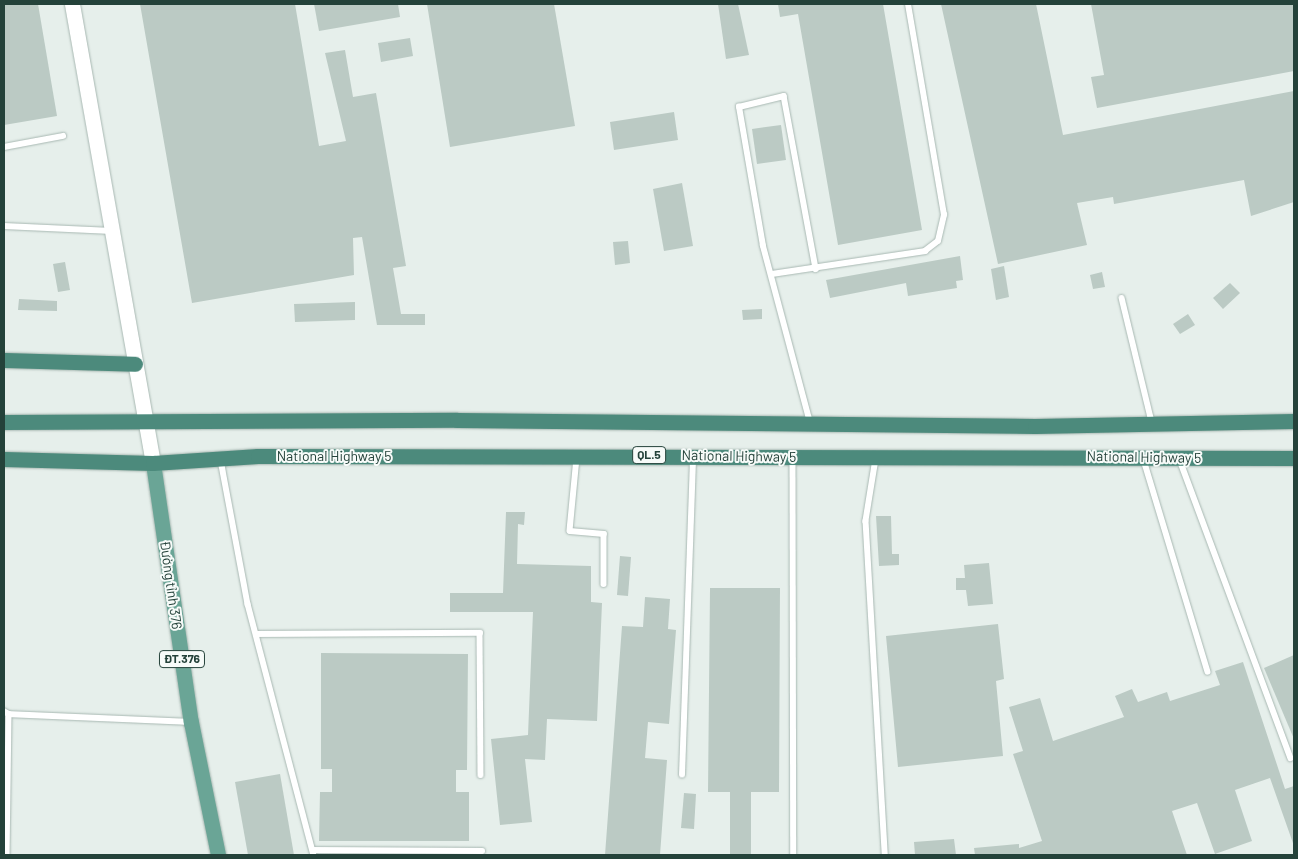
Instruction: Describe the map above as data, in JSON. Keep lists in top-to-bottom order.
{
  "streets": {
    "highway": ["QL.5", "National Highway 5"],
    "main road": ["Đường tỉnh 376", "ĐT.376"]
  },
  "crossings": [
    ["National Highway 5", "Đường tỉnh 376"]
  ]
}
